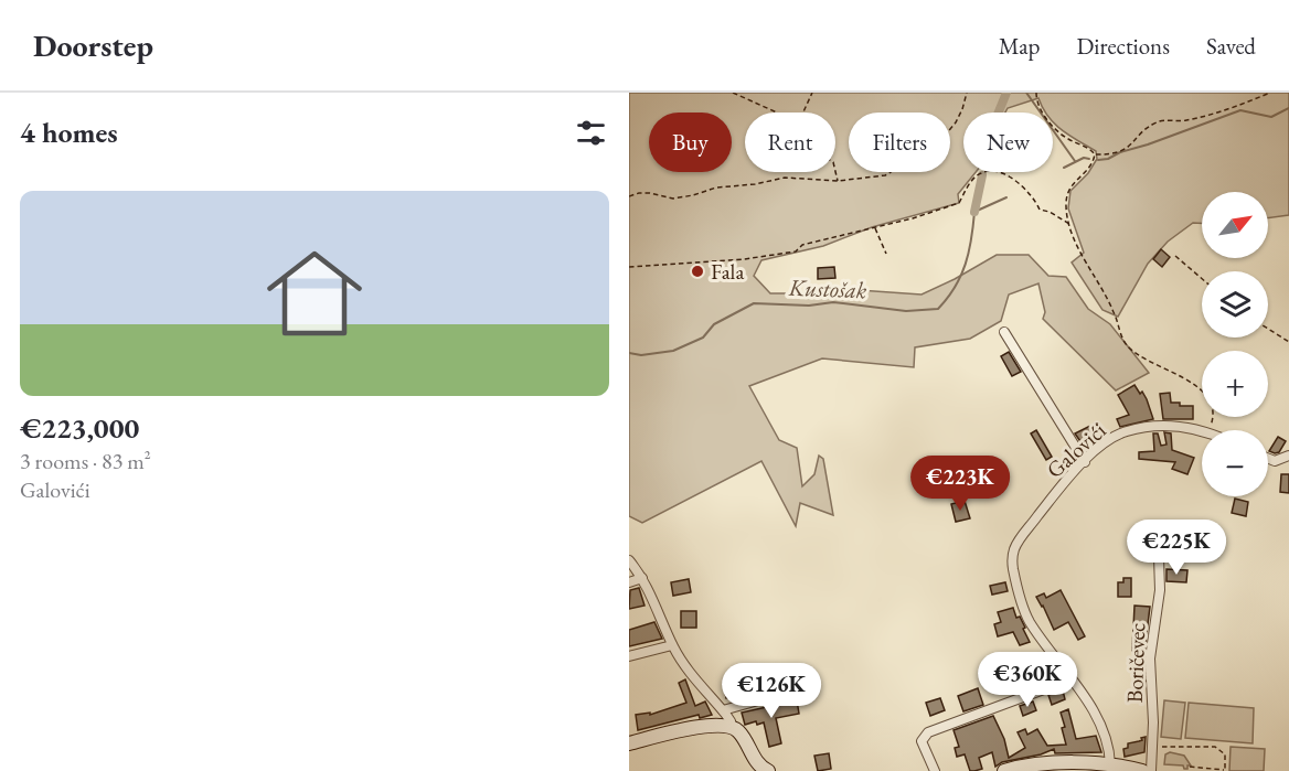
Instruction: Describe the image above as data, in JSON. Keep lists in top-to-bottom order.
{
  "streets": {
    "street": ["Galovići", "Boričevec"]
  },
  "water": ["Kustošak"],
  "places": ["Fala"],
  "north": "top right",
  "page": {
    "header": "Doorstep",
    "nav": ["Map", "Directions", "Saved"],
    "heading": "4 homes",
    "chip": [
      "Buy",
      "Rent",
      "Filters",
      "New"
    ],
    "list": [
      {
        "name": "€223,000",
        "note": "3 rooms · 83 m² · Galovići"
      }
    ],
    "map_buttons": ["+", "−"],
    "price": [
      "€223K",
      "€225K",
      "€360K",
      "€126K"
    ]
  }
}
